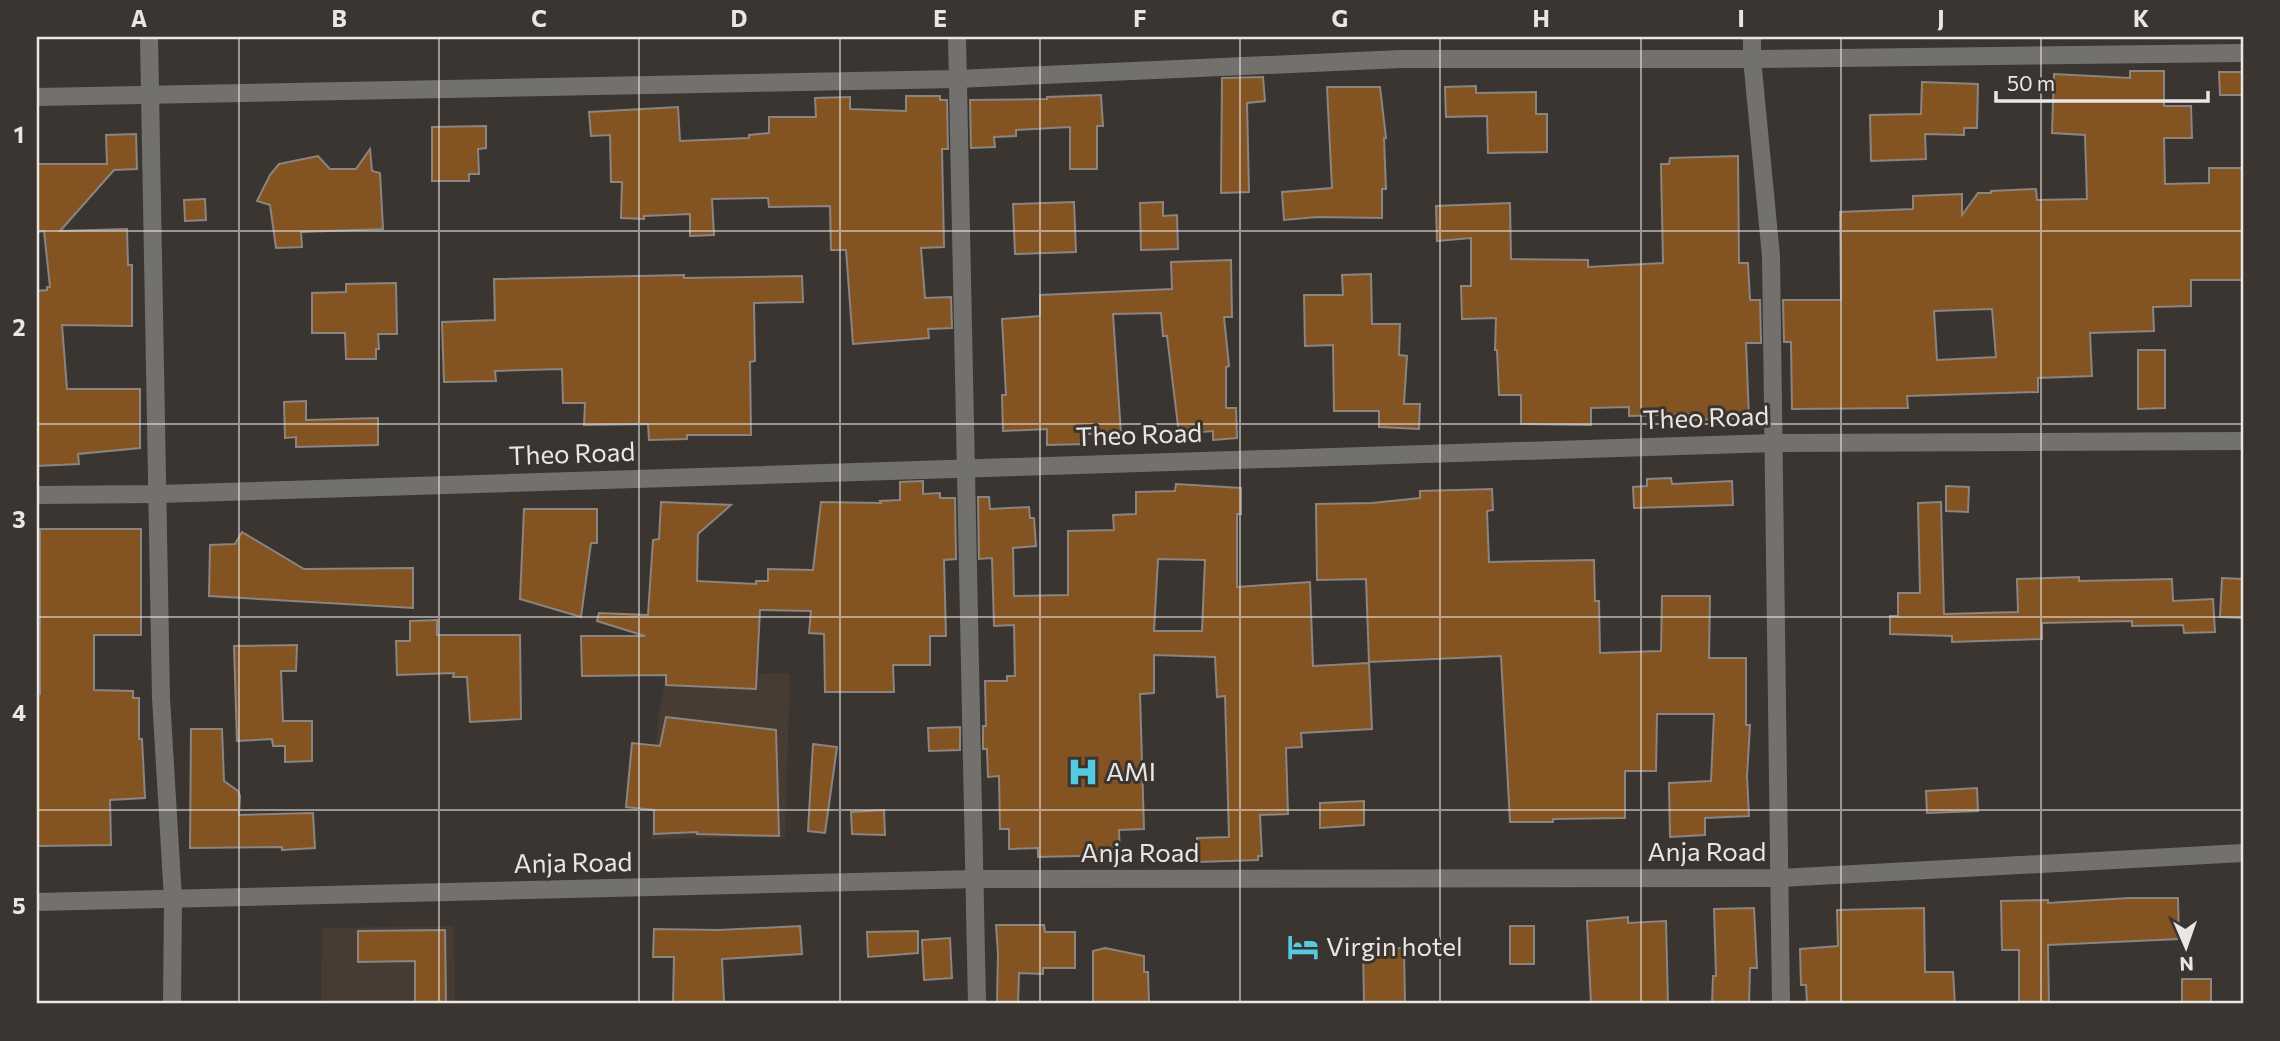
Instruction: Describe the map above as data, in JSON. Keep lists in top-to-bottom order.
{
  "streets": {
    "street": ["Theo Road", "Anja Road"]
  },
  "places": {
    "hospital": ["AMI"],
    "hotel": ["Virgin hotel"]
  },
  "scale_bar": "50 m",
  "north": "bottom",
  "grid": {
    "columns": [
      "A",
      "B",
      "C",
      "D",
      "E",
      "F",
      "G",
      "H",
      "I",
      "J",
      "K"
    ],
    "rows": [
      "1",
      "2",
      "3",
      "4",
      "5"
    ]
  }
}
